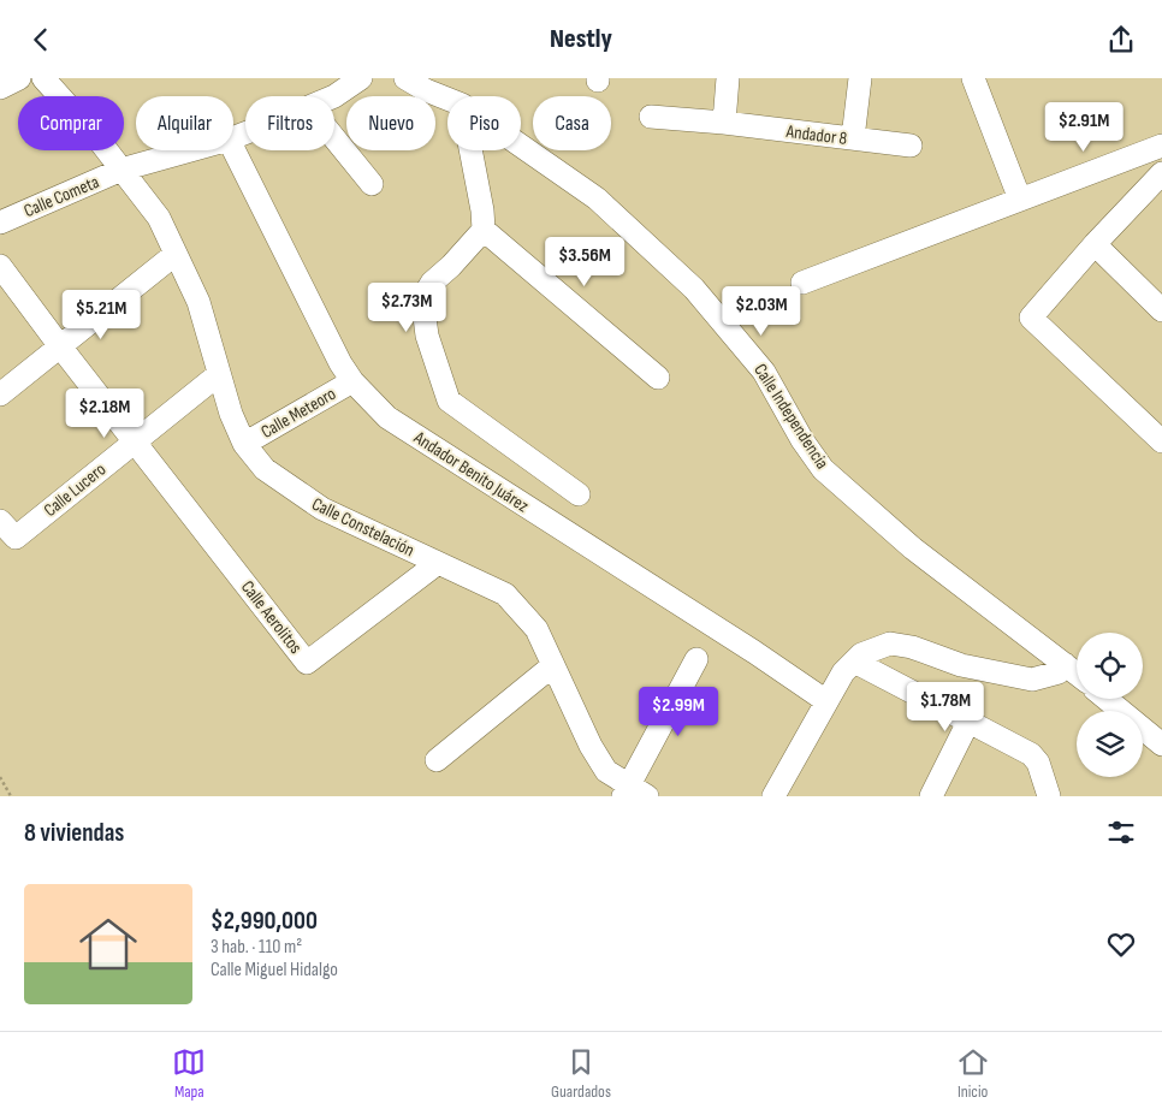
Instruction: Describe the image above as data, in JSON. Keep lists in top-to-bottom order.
{
  "streets": {
    "street": [
      "Andador 8",
      "Calle Cometa",
      "Calle Meteoro",
      "Calle Independencia",
      "Andador Benito Juárez",
      "Calle Lucero",
      "Calle Constelación",
      "Calle Aerolitos"
    ]
  },
  "crossings": [
    ["Calle Cometa", "Calle Constelación"],
    ["Calle Meteoro", "Andador Benito Juárez"],
    ["Calle Meteoro", "Calle Constelación"],
    ["Calle Lucero", "Calle Constelación"],
    ["Calle Lucero", "Calle Aerolitos"],
    ["Calle Constelación", "Calle Aerolitos"]
  ],
  "page": {
    "header": "Nestly",
    "chip": [
      "Comprar",
      "Alquilar",
      "Filtros",
      "Nuevo",
      "Piso",
      "Casa"
    ],
    "price": [
      "$2.91M",
      "$3.56M",
      "$2.73M",
      "$2.03M",
      "$5.21M",
      "$2.18M",
      "$1.78M",
      "$2.99M"
    ],
    "heading": "8 viviendas",
    "list": [
      {
        "name": "$2,990,000",
        "note": "3 hab. · 110 m² · Calle Miguel Hidalgo"
      }
    ],
    "tabs": ["Mapa", "Guardados", "Inicio"]
  }
}
